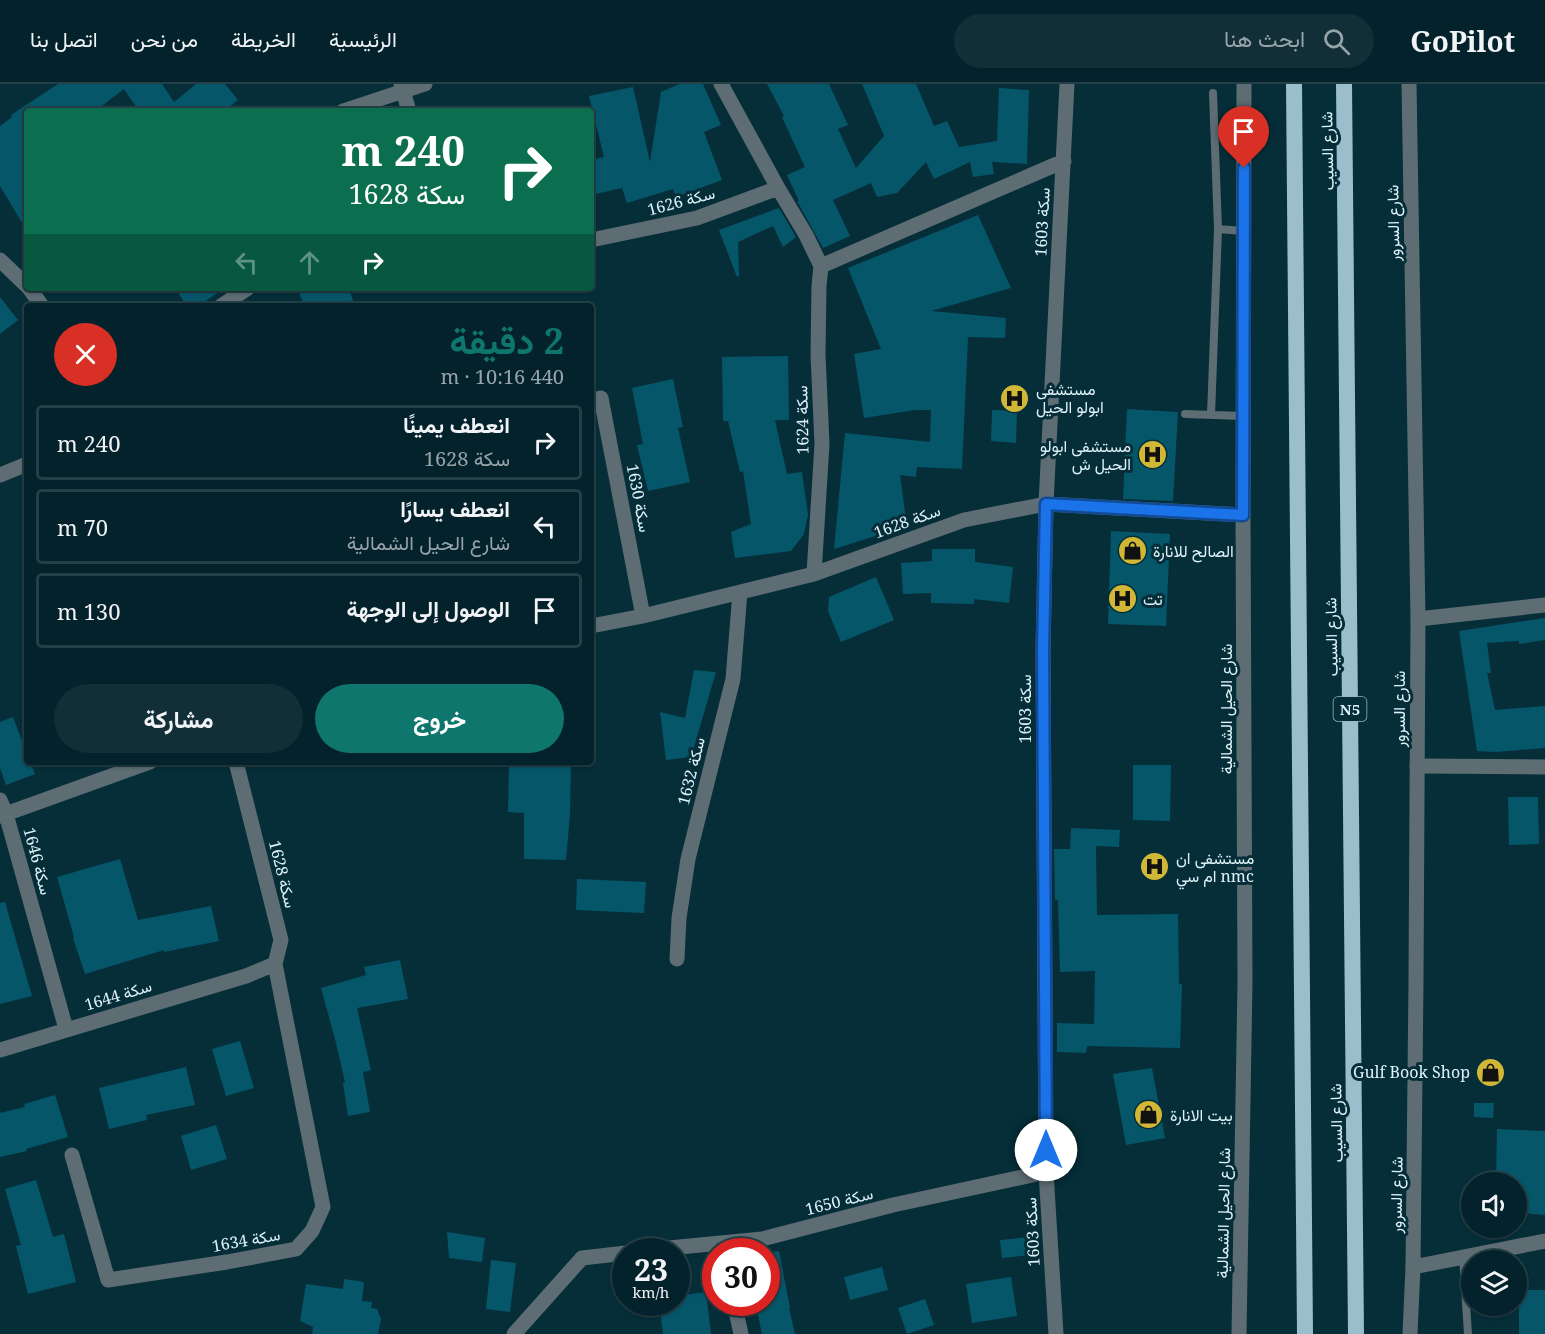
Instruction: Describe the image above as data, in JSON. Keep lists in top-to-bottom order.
{
  "streets": {
    "highway": ["شارع السيب", "N5"],
    "street": [
      "سكة 1626",
      "سكة 1603",
      "شارع السرور",
      "سكة 1624",
      "سكة 1630",
      "سكة 1628",
      "شارع الحيل الشمالية",
      "سكة 1632",
      "سكة 1646",
      "سكة 1644",
      "سكة 1650",
      "سكة 1634"
    ]
  },
  "crossings": [
    ["سكة 1626", "سكة 1624"],
    ["سكة 1603", "سكة 1628"],
    ["سكة 1603", "سكة 1650"],
    ["سكة 1624", "سكة 1628"],
    ["سكة 1630", "سكة 1628"],
    ["سكة 1628", "شارع الحيل الشمالية"],
    ["سكة 1628", "سكة 1632"],
    ["سكة 1628", "سكة 1644"],
    ["سكة 1628", "سكة 1634"],
    ["سكة 1646", "سكة 1644"],
    ["سكة 1644", "سكة 1634"]
  ],
  "places": {
    "hospital": [
      "مستشفى ابولو الحيل",
      "مستشفى ابولو الحيل ش",
      "تت",
      "مستشفى ان ام سي nmc"
    ],
    "shop": ["الصالح للانارة", "Gulf Book Shop", "بيت الانارة"]
  },
  "page": {
    "header": "GoPilot",
    "search": "ابحث هنا",
    "nav": [
      "الرئيسية",
      "الخريطة",
      "من نحن",
      "اتصل بنا"
    ],
    "turn": ["240 m", "سكة 1628"],
    "heading": ["2 دقيقة", "440 m · 10:16"],
    "list": [
      {
        "name": "انعطف يمينًا",
        "note": "سكة 1628",
        "value": "240 m"
      },
      {
        "name": "انعطف يسارًا",
        "note": "شارع الحيل الشمالية",
        "value": "70 m"
      },
      {
        "name": "الوصول إلى الوجهة",
        "value": "130 m"
      }
    ],
    "buttons": ["خروج", "مشاركة"],
    "speed": "23 km/h",
    "limit": "30"
  }
}
